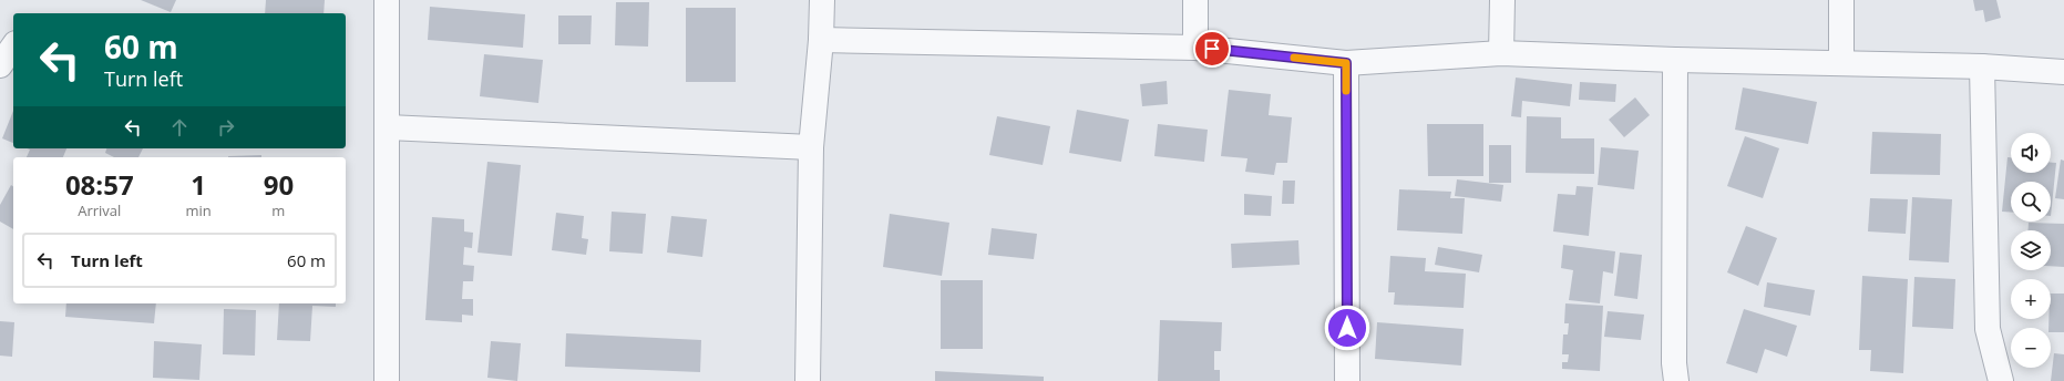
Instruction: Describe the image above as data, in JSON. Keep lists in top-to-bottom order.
{
  "page": {
    "turn": ["60 m", "Turn left"],
    "map_buttons": ["+", "−"],
    "eta": [
      "08:57",
      "Arrival",
      "1",
      "min",
      "90",
      "m"
    ],
    "list": [
      {
        "name": "Turn left",
        "value": "60 m"
      }
    ]
  }
}
